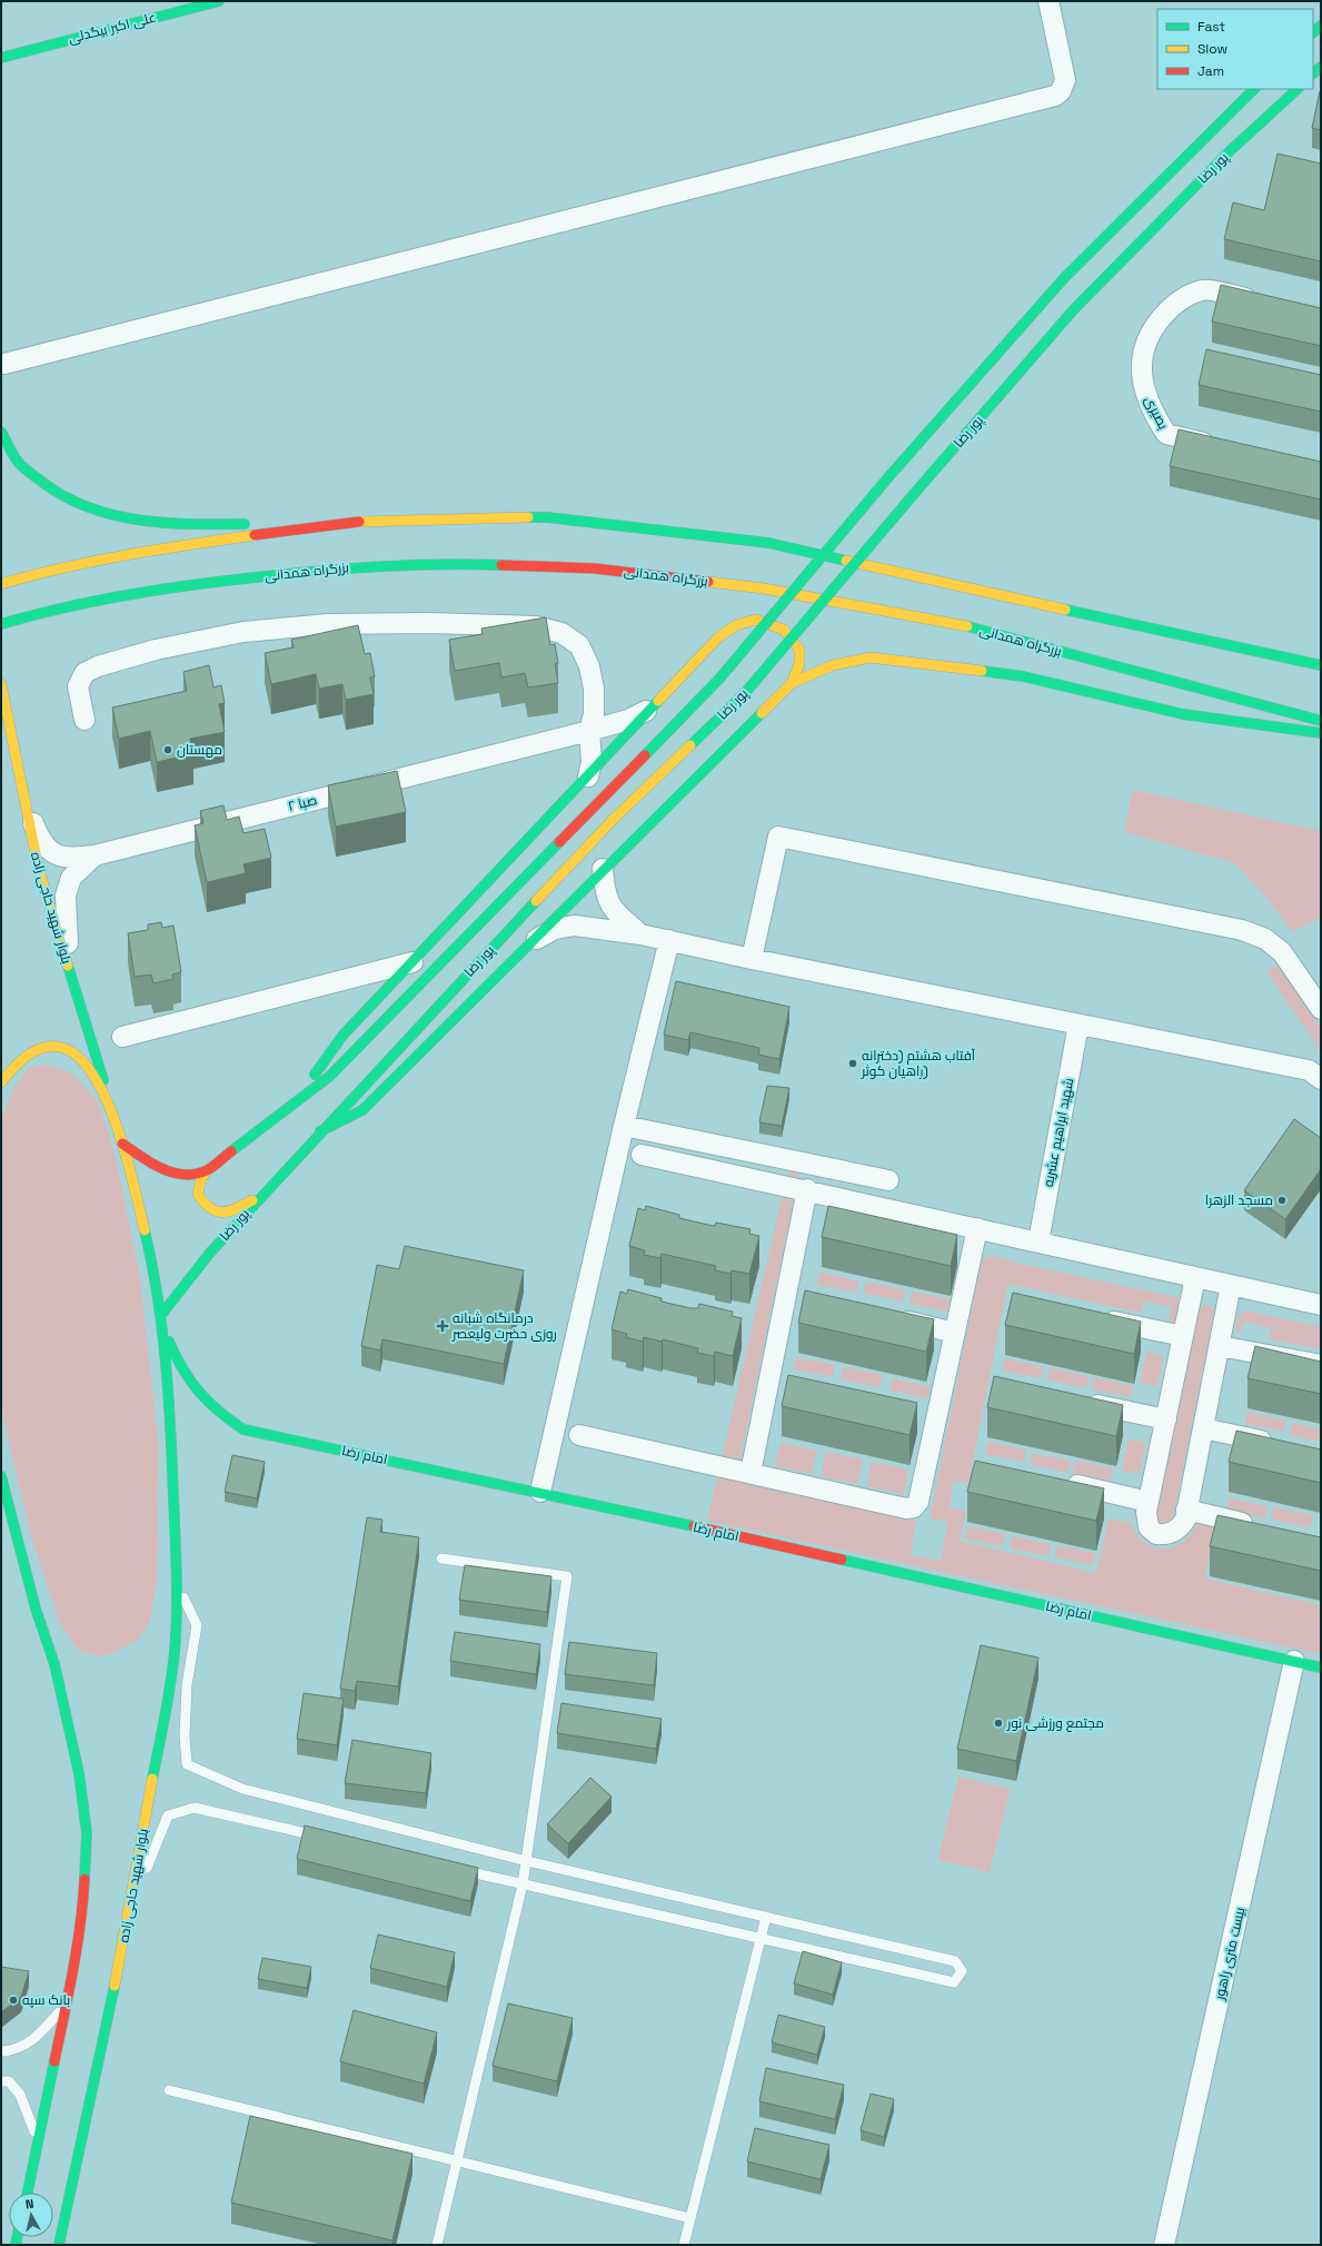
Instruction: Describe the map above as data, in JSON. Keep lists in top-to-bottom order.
{
  "streets": {
    "main road": [
      "علی اکبر بیگدلی",
      "پور رضا",
      "بزرگراه همدانی",
      "بلوار شهید حاجی زاده",
      "امام رضا"
    ],
    "street": [
      "بصیری",
      "صبا ۲",
      "شهید ابراهیم عشریه",
      "بیست متری راهور"
    ]
  },
  "crossings": [
    ["صبا ۲", "بلوار شهید حاجی زاده"],
    ["بلوار شهید حاجی زاده", "امام رضا"],
    ["امام رضا", "بیست متری راهور"]
  ],
  "places": {
    "other": [
      "مهستان",
      "آفتاب هشتم (دخترانه راهیان کوثر)",
      "مسجد الزهرا",
      "مجتمع ورزشی نور",
      "بانک سپه"
    ],
    "health": ["درمانگاه شبانه روزی حضرت ولیعصر"]
  },
  "legend": ["Fast", "Slow", "Jam"],
  "north": "top"
}
